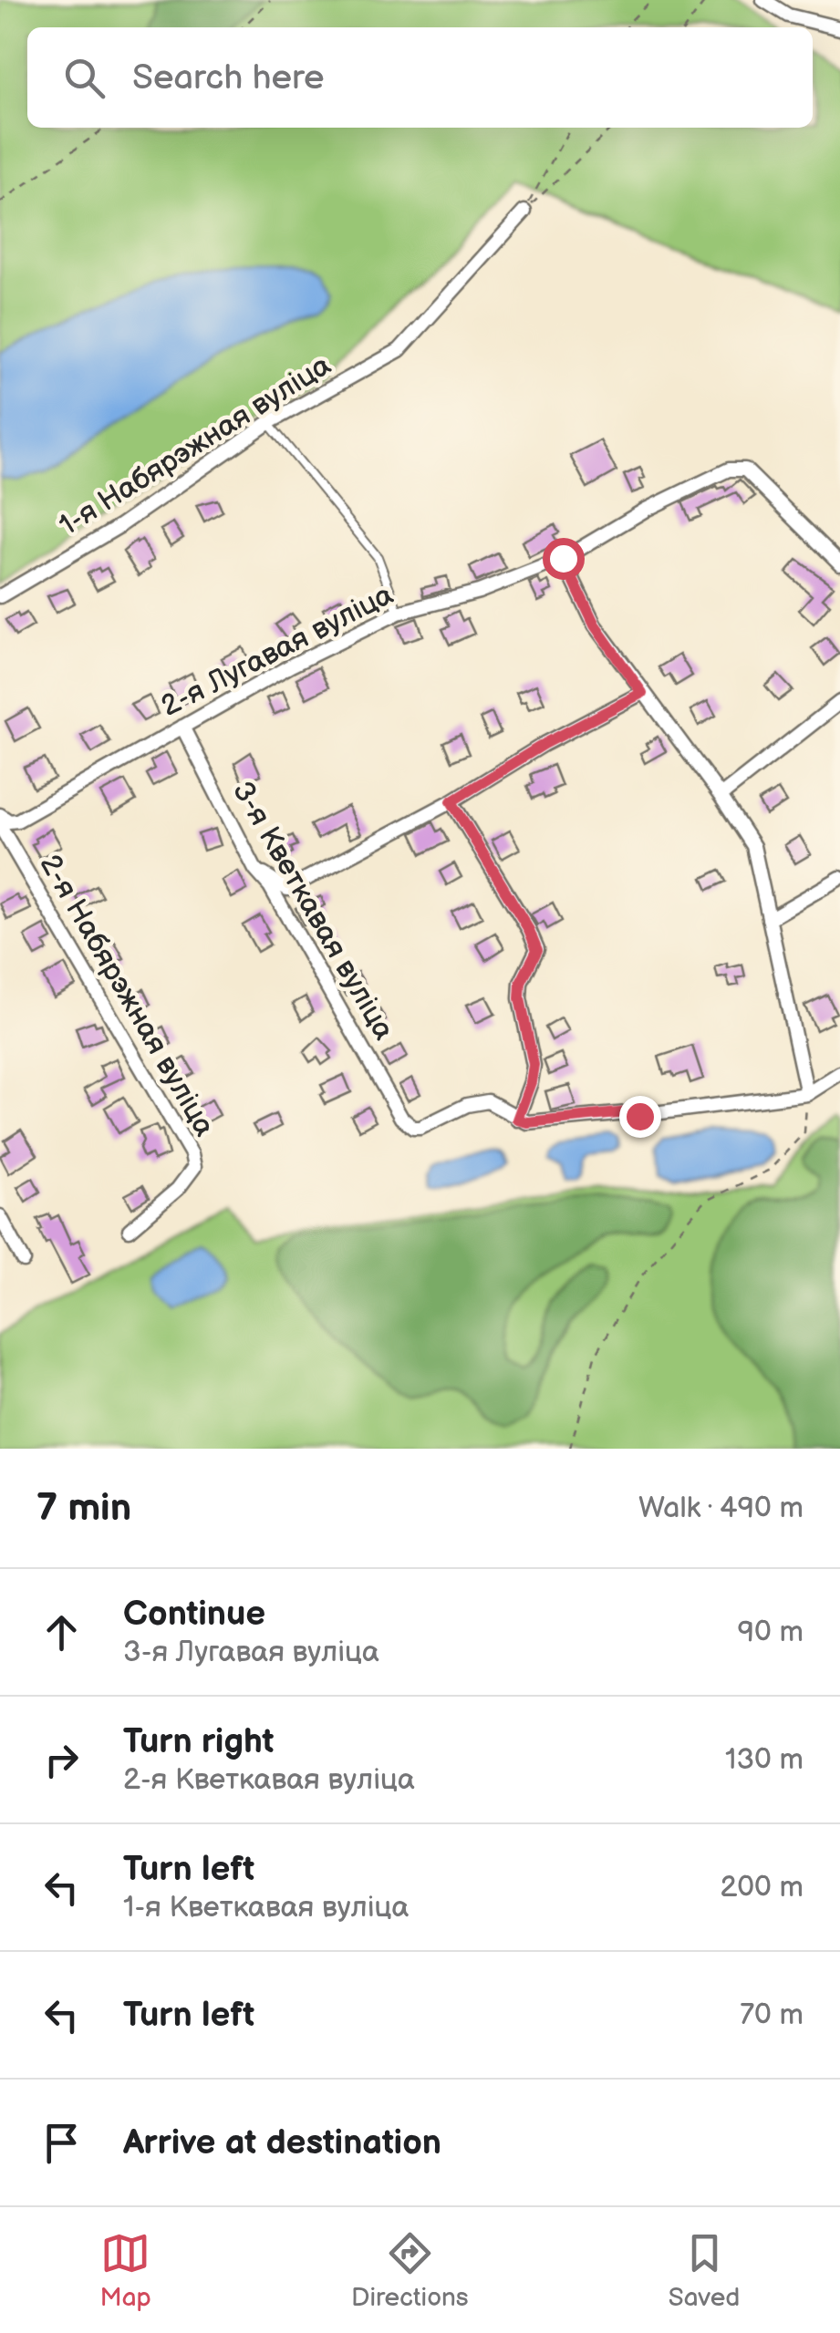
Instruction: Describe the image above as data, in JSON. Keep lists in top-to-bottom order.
{
  "streets": {
    "street": [
      "1-я Набярэжная вуліца",
      "2-я Лугавая вуліца",
      "3-я Кветкавая вуліца",
      "2-я Набярэжная вуліца"
    ]
  },
  "crossings": [
    ["2-я Лугавая вуліца", "3-я Кветкавая вуліца"],
    ["2-я Лугавая вуліца", "2-я Набярэжная вуліца"]
  ],
  "page": {
    "search": "Search here",
    "heading": ["7 min", "Walk · 490 m"],
    "list": [
      ["Continue", "3-я Лугавая вуліца", "90 m"],
      ["Turn right", "2-я Кветкавая вуліца", "130 m"],
      ["Turn left", "1-я Кветкавая вуліца", "200 m"],
      ["Turn left", "70 m"],
      "Arrive at destination"
    ],
    "nav": ["Map", "Directions", "Saved"]
  }
}
